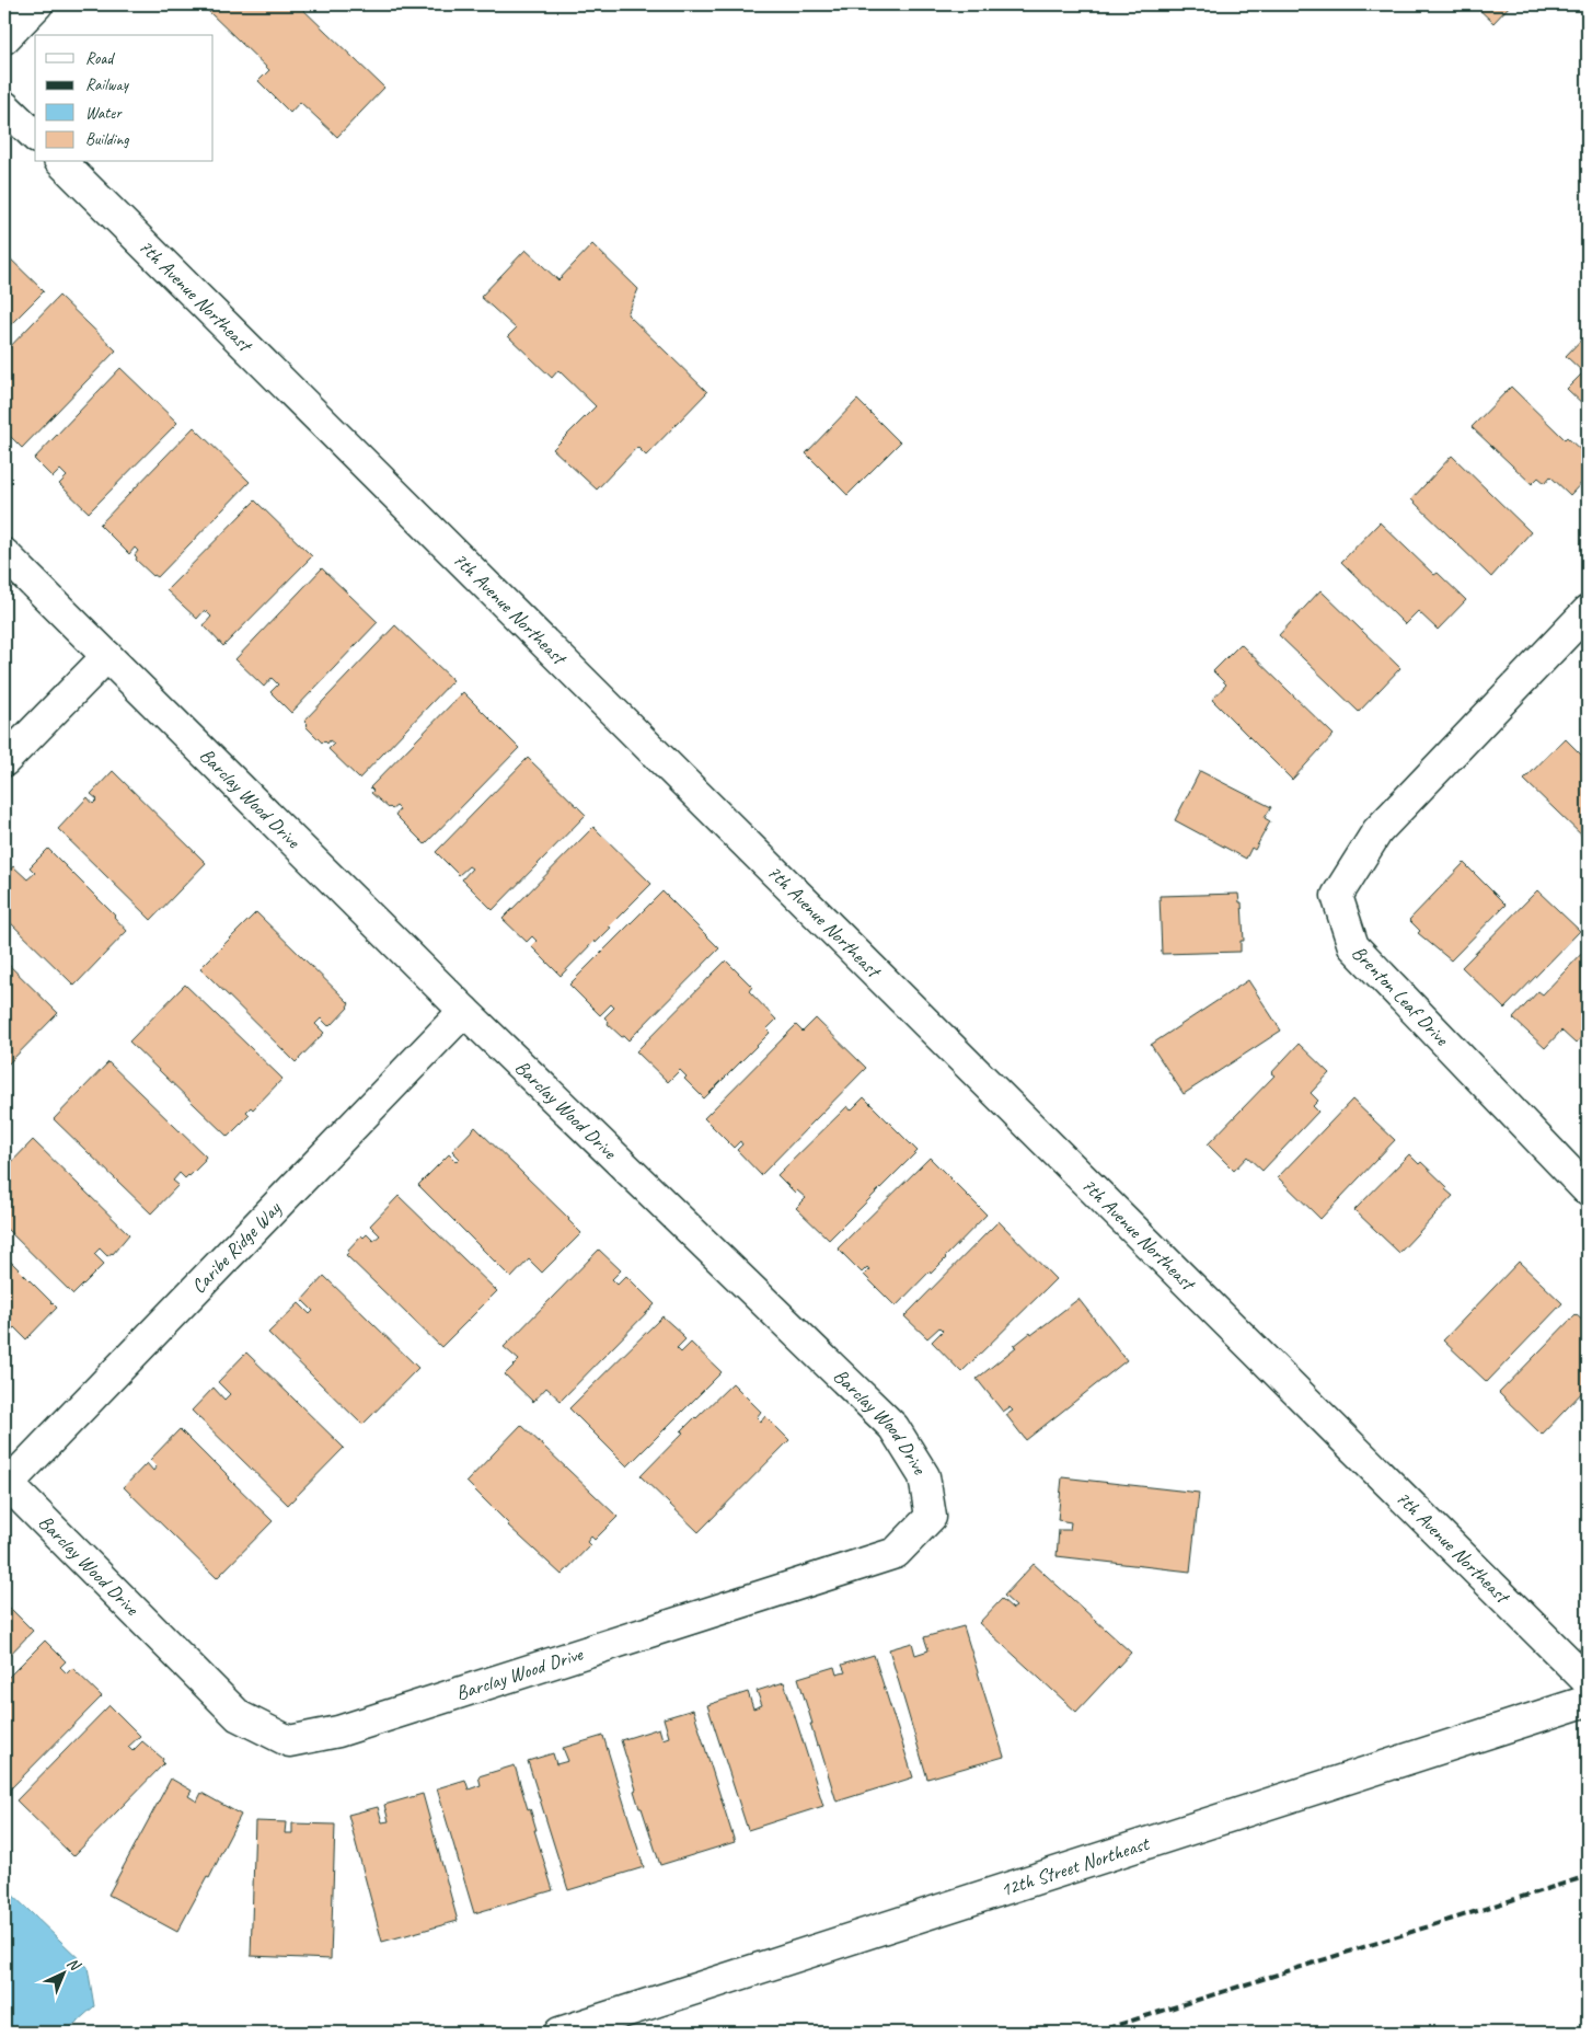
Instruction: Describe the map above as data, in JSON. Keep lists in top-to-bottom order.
{
  "streets": {
    "street": [
      "7th Avenue Northeast",
      "Barclay Wood Drive",
      "Brenton Leaf Drive",
      "Caribe Ridge Way",
      "12th Street Northeast"
    ]
  },
  "crossings": [
    ["Barclay Wood Drive", "Caribe Ridge Way"]
  ],
  "legend": [
    "Road",
    "Railway",
    "Water",
    "Building"
  ],
  "north": "top right"
}
